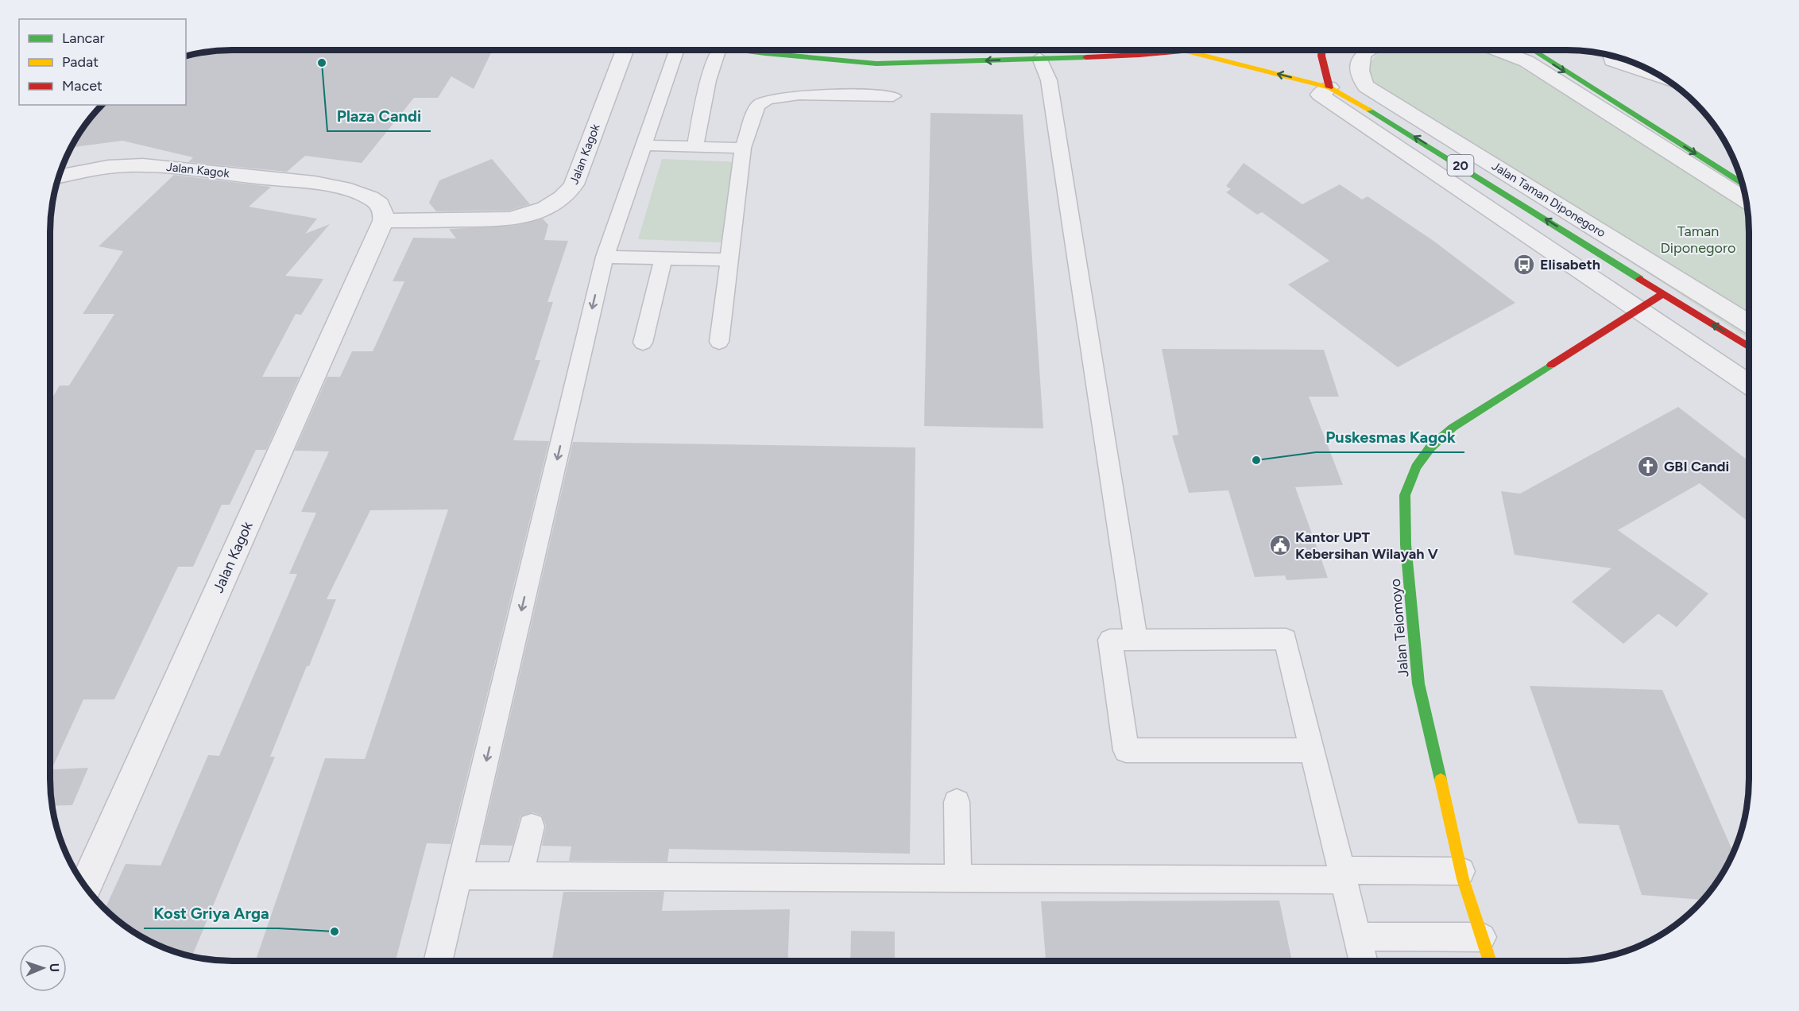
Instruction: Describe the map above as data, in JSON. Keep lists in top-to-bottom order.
{
  "streets": {
    "main road": ["20", "Jalan Taman Diponegoro", "Jalan Telomoyo"],
    "street": ["Jalan Kagok"]
  },
  "crossings": [
    ["20", "Jalan Taman Diponegoro"],
    ["Jalan Taman Diponegoro", "Jalan Telomoyo"]
  ],
  "one_way": ["Jalan Taman Diponegoro"],
  "parks": ["Taman Diponegoro"],
  "places": {
    "other": ["Plaza Candi", "Puskesmas Kagok", "Kost Griya Arga"],
    "bus stop": ["Elisabeth"],
    "church": ["GBI Candi"],
    "public building": ["Kantor UPT Kebersihan Wilayah V"]
  },
  "legend": ["Lancar", "Padat", "Macet"],
  "north": "right"
}
